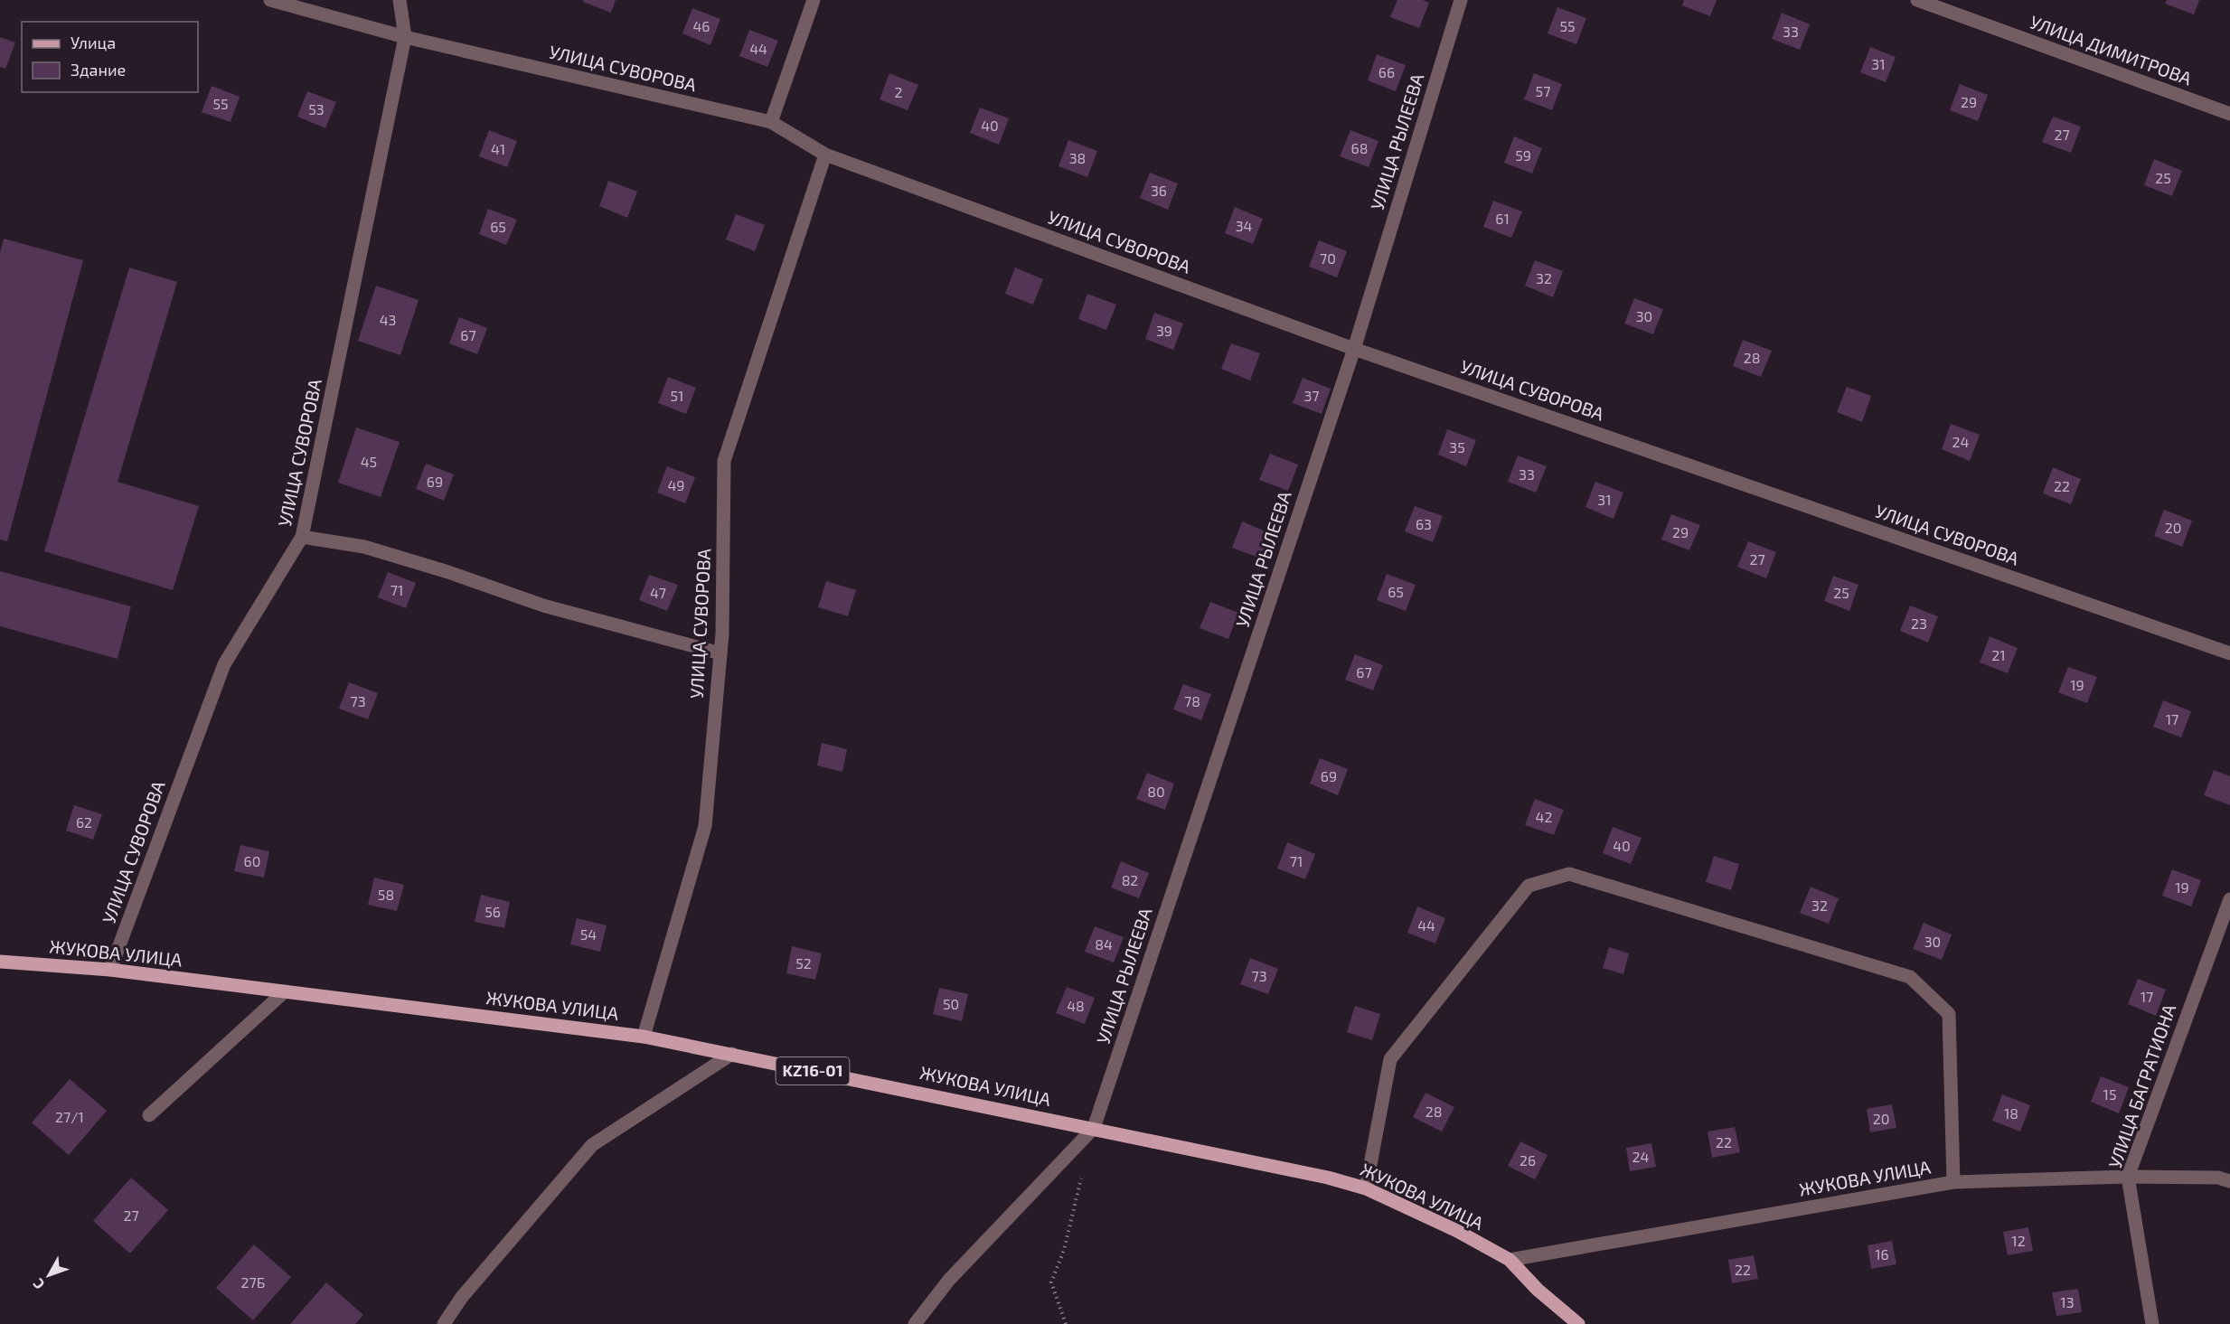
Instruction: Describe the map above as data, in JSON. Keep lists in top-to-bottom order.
{
  "streets": {
    "main road": ["ЖУКОВА УЛИЦА", "KZ16-01"],
    "street": [
      "УЛИЦА ДИМИТРОВА",
      "УЛИЦА СУВОРОВА",
      "УЛИЦА РЫЛЕЕВА",
      "УЛИЦА БАГРАТИОНА"
    ]
  },
  "crossings": [
    ["УЛИЦА СУВОРОВА", "УЛИЦА РЫЛЕЕВА"],
    ["УЛИЦА СУВОРОВА", "ЖУКОВА УЛИЦА"],
    ["УЛИЦА РЫЛЕЕВА", "ЖУКОВА УЛИЦА"],
    ["ЖУКОВА УЛИЦА", "УЛИЦА БАГРАТИОНА"]
  ],
  "house_numbers": [
    "46",
    "55",
    "33",
    "44",
    "31",
    "66",
    "57",
    "2",
    "29",
    "55",
    "53",
    "40",
    "27",
    "68",
    "41",
    "59",
    "38",
    "25",
    "36",
    "61",
    "34",
    "65",
    "70",
    "32",
    "30",
    "43",
    "39",
    "67",
    "28",
    "51",
    "37",
    "24",
    "35",
    "45",
    "33",
    "69",
    "49",
    "22",
    "31",
    "63",
    "20",
    "29",
    "27",
    "71",
    "65",
    "47",
    "25",
    "23",
    "21",
    "67",
    "19",
    "73",
    "78",
    "17",
    "69",
    "80",
    "42",
    "62",
    "40",
    "60",
    "71",
    "82",
    "19",
    "58",
    "32",
    "56",
    "44",
    "54",
    "30",
    "84",
    "52",
    "73",
    "17",
    "50",
    "48",
    "15",
    "28",
    "18",
    "27/1",
    "20",
    "22",
    "24",
    "26",
    "27",
    "12",
    "16",
    "22",
    "27Б",
    "13"
  ],
  "legend": ["Улица", "Здание"],
  "north": "bottom left"
}
